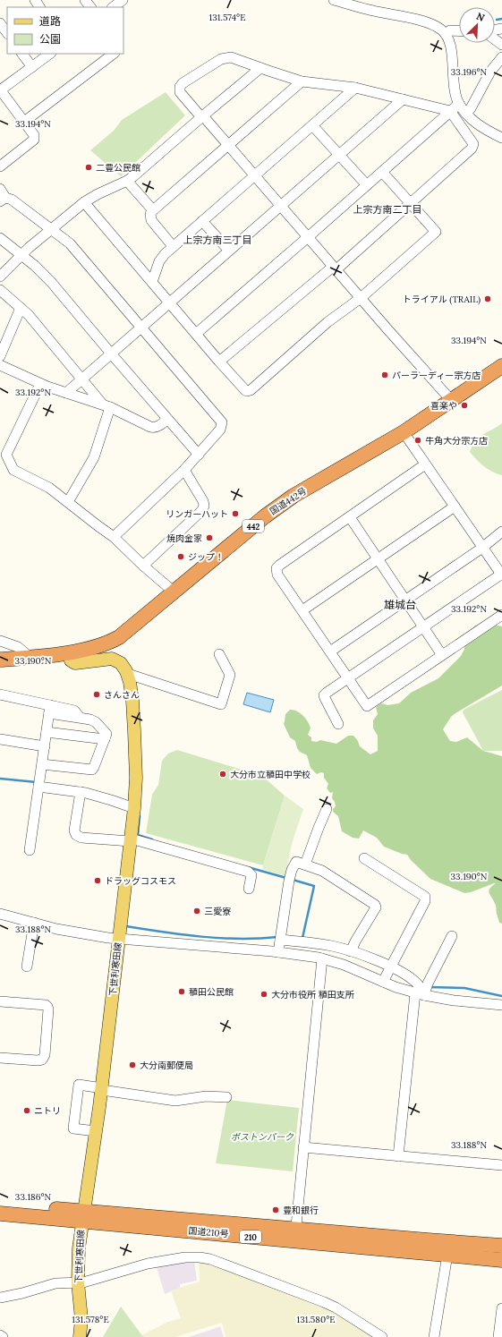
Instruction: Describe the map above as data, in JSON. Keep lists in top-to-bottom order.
{
  "streets": {
    "highway": [
      "国道442号",
      "442",
      "国道210号",
      "210"
    ],
    "main road": ["下世利寒田線"]
  },
  "crossings": [
    ["下世利寒田線", "国道210号"]
  ],
  "districts": ["上宗方南二丁目", "上宗方南三丁目", "雄城台"],
  "parks": ["ボストンパーク"],
  "places": [
    "二豊公民館",
    "トライアル (TRAIL)",
    "パーラーディー宗方店",
    "喜楽や",
    "牛角大分宗方店",
    "リンガーハット",
    "焼肉金家",
    "ジップ！",
    "さんさん",
    "大分市立稙田中学校",
    "ドラッグコスモス",
    "三愛寮",
    "稙田公民館",
    "大分市役所 稙田支所",
    "大分南郵便局",
    "ニトリ",
    "豊和銀行"
  ],
  "legend": ["道路", "公園"],
  "north": "top right",
  "coordinates": [
    "131.574°E",
    "33.196°N",
    "33.194°N",
    "33.192°N",
    "33.190°N",
    "33.188°N",
    "33.186°N",
    "131.578°E",
    "131.580°E"
  ]
}
